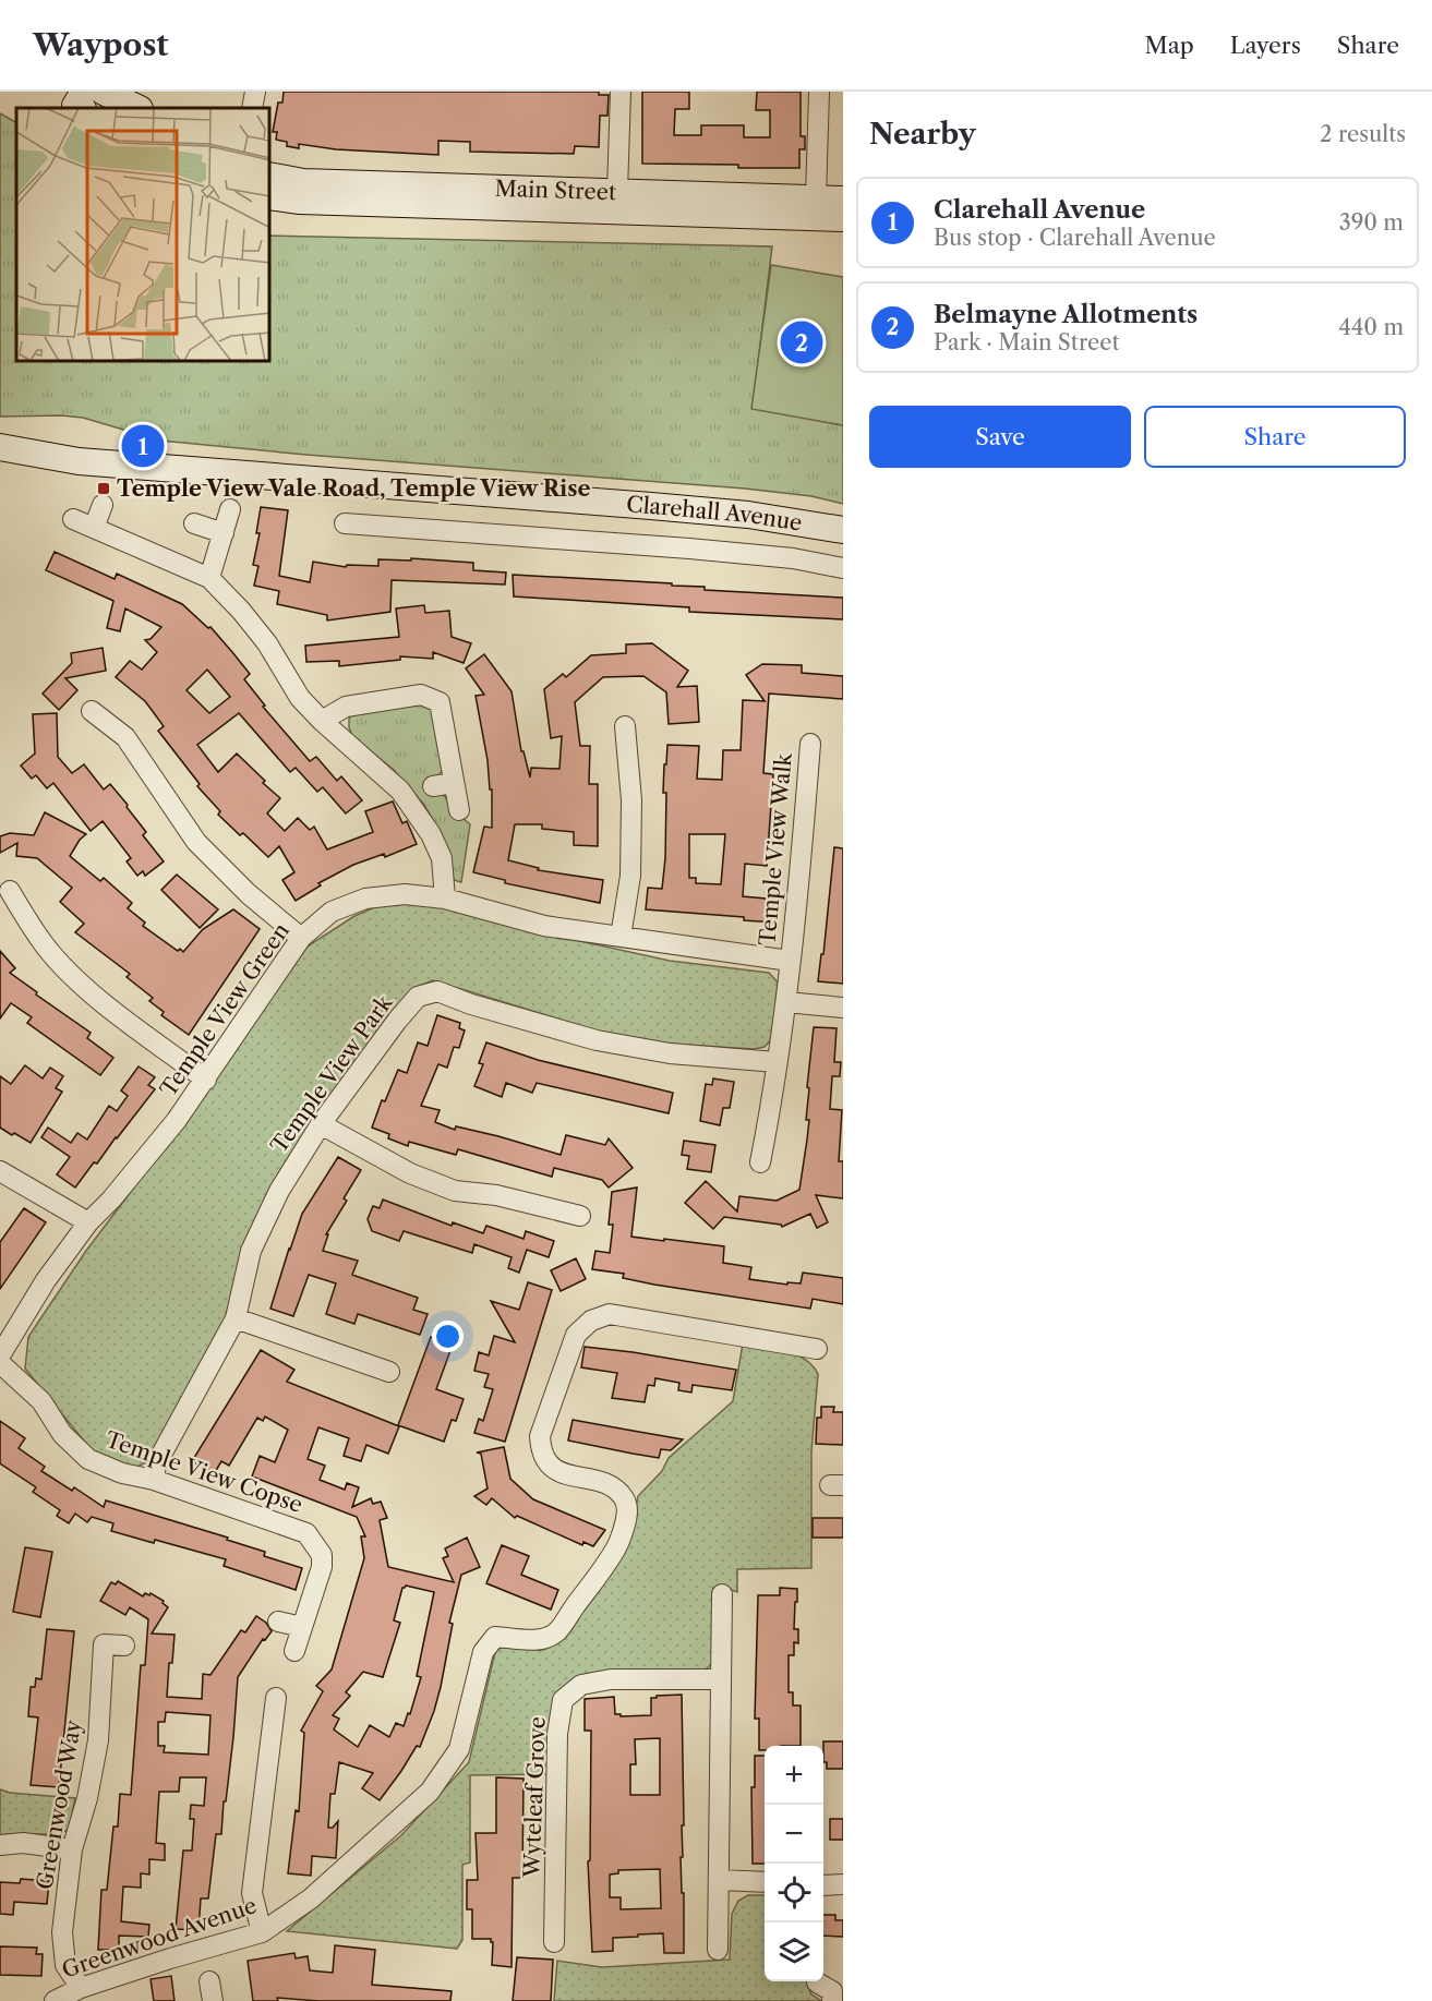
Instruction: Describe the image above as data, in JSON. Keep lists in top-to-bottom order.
{
  "streets": {
    "street": [
      "Main Street",
      "Clarehall Avenue",
      "Temple View Walk",
      "Temple View Green",
      "Temple View Park",
      "Temple View Copse",
      "Wyteleaf Grove",
      "Greenwood Way",
      "Greenwood Avenue"
    ]
  },
  "crossings": [
    ["Temple View Walk", "Temple View Green"],
    ["Temple View Walk", "Temple View Park"],
    ["Temple View Park", "Temple View Copse"],
    ["Greenwood Way", "Greenwood Avenue"]
  ],
  "places": {
    "transit": ["Temple View Vale Road, Temple View Rise"]
  },
  "page": {
    "header": "Waypost",
    "nav": ["Map", "Layers", "Share"],
    "heading": ["Nearby", "2 results"],
    "list": [
      {
        "mark": "1",
        "name": "Clarehall Avenue",
        "note": "Bus stop · Clarehall Avenue",
        "value": "390 m"
      },
      {
        "mark": "2",
        "name": "Belmayne Allotments",
        "note": "Park · Main Street",
        "value": "440 m"
      }
    ],
    "pins": ["2", "1"],
    "buttons": ["Save", "Share"],
    "map_buttons": ["+", "−"]
  }
}
